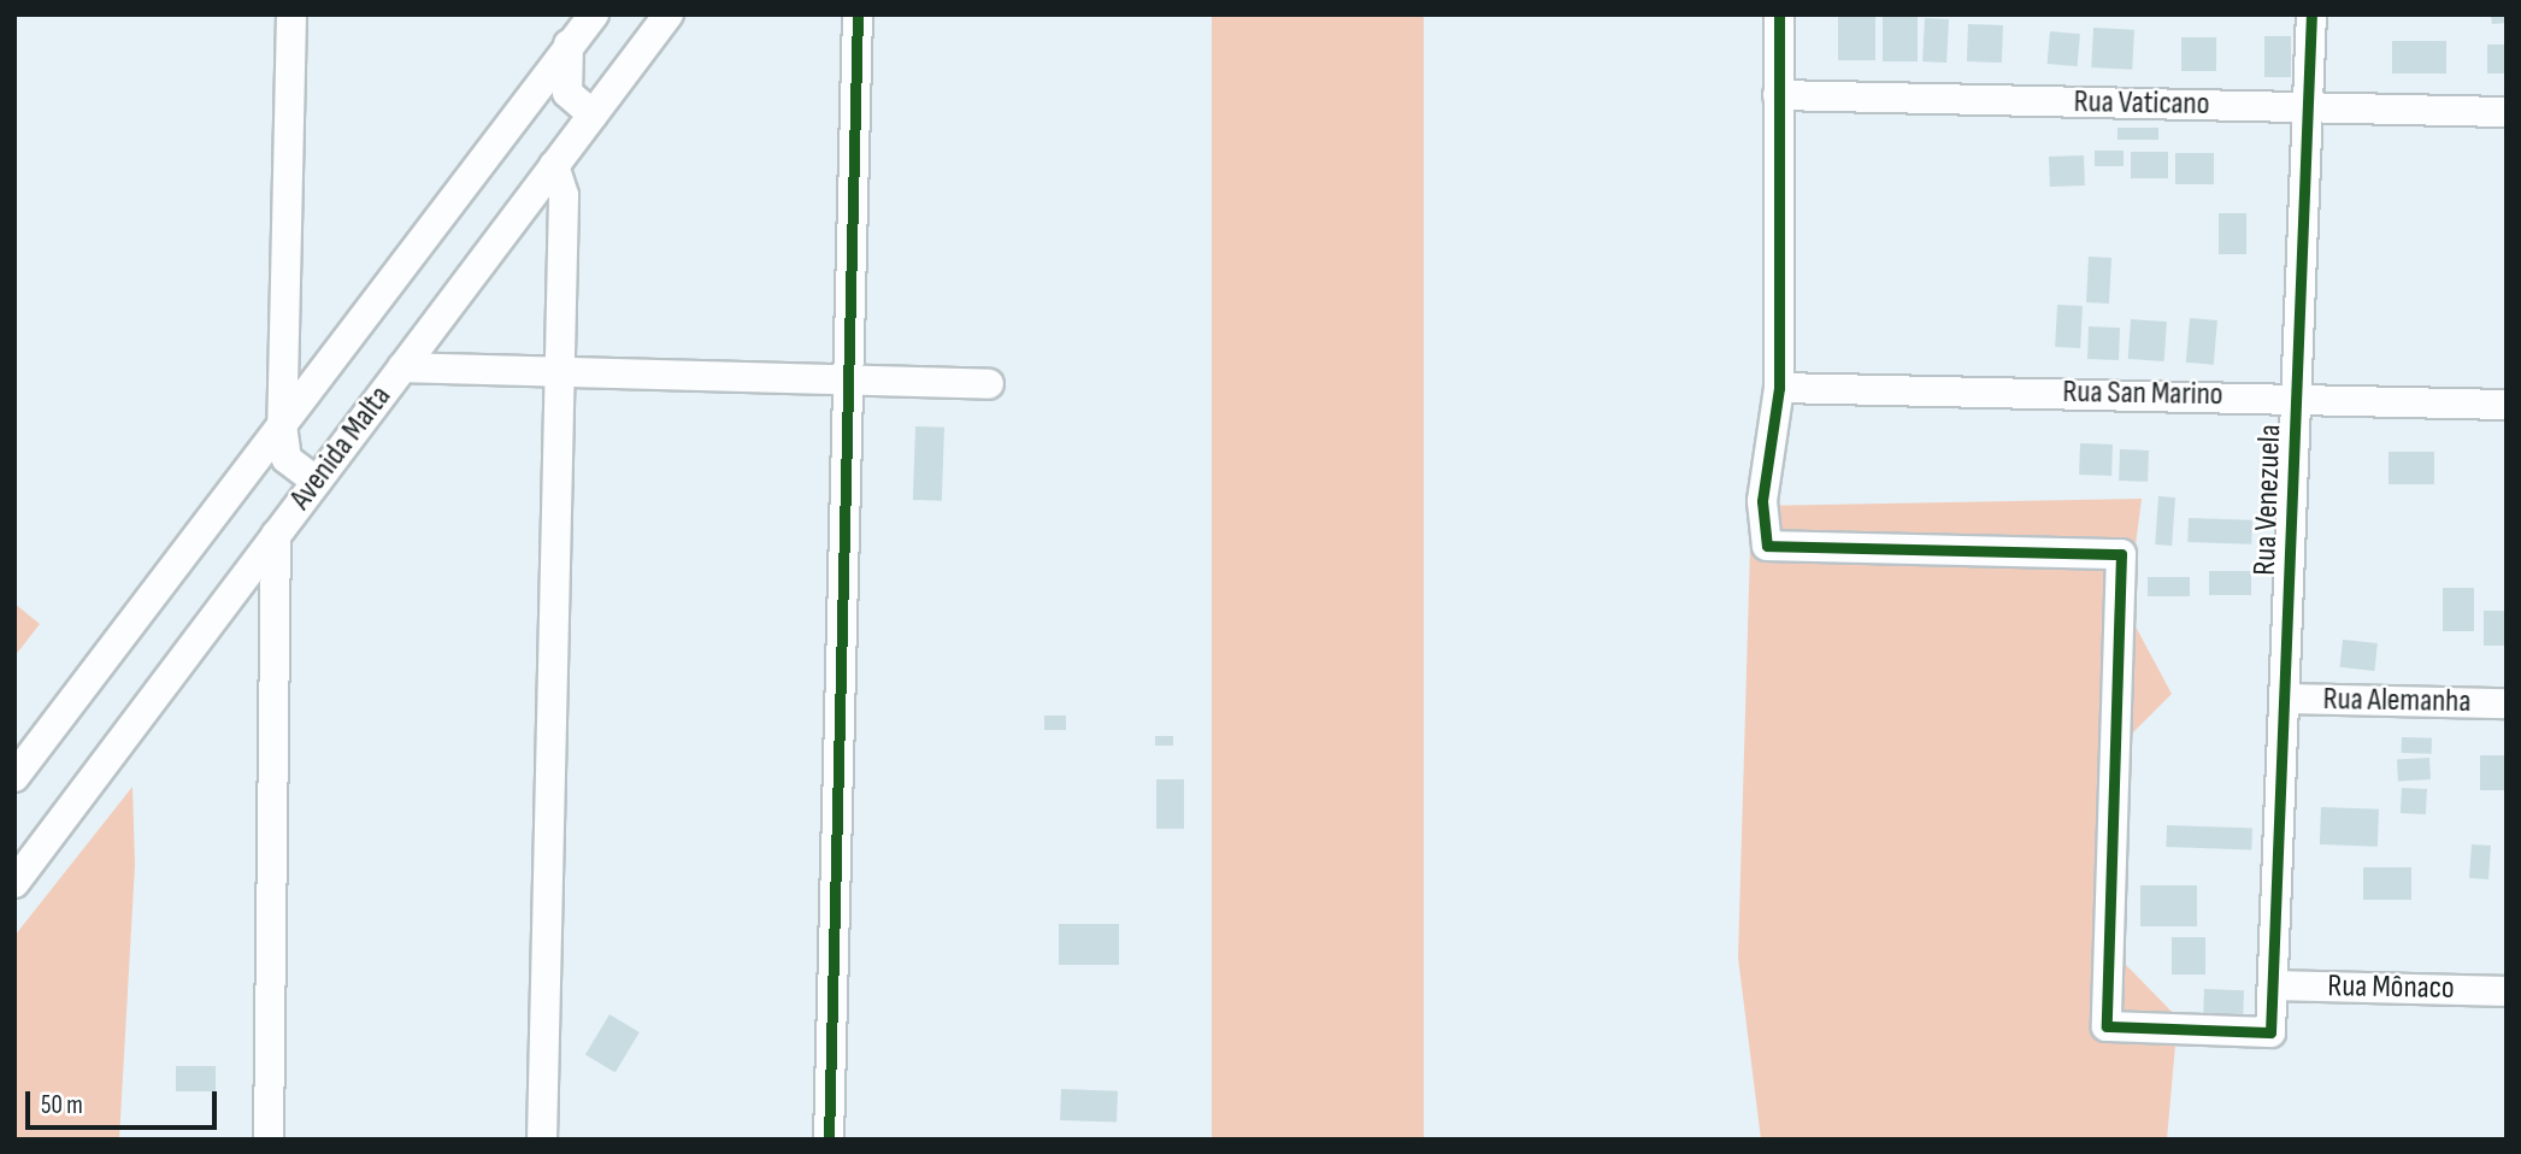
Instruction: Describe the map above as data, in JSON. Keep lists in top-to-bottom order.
{
  "streets": {
    "street": [
      "Rua Vaticano",
      "Rua San Marino",
      "Avenida Malta",
      "Rua Venezuela",
      "Rua Alemanha",
      "Rua Mônaco"
    ]
  },
  "crossings": [
    ["Rua Vaticano", "Rua Venezuela"],
    ["Rua San Marino", "Rua Venezuela"],
    ["Rua Venezuela", "Rua Alemanha"],
    ["Rua Venezuela", "Rua Mônaco"]
  ],
  "scale_bar": "50 m"
}
